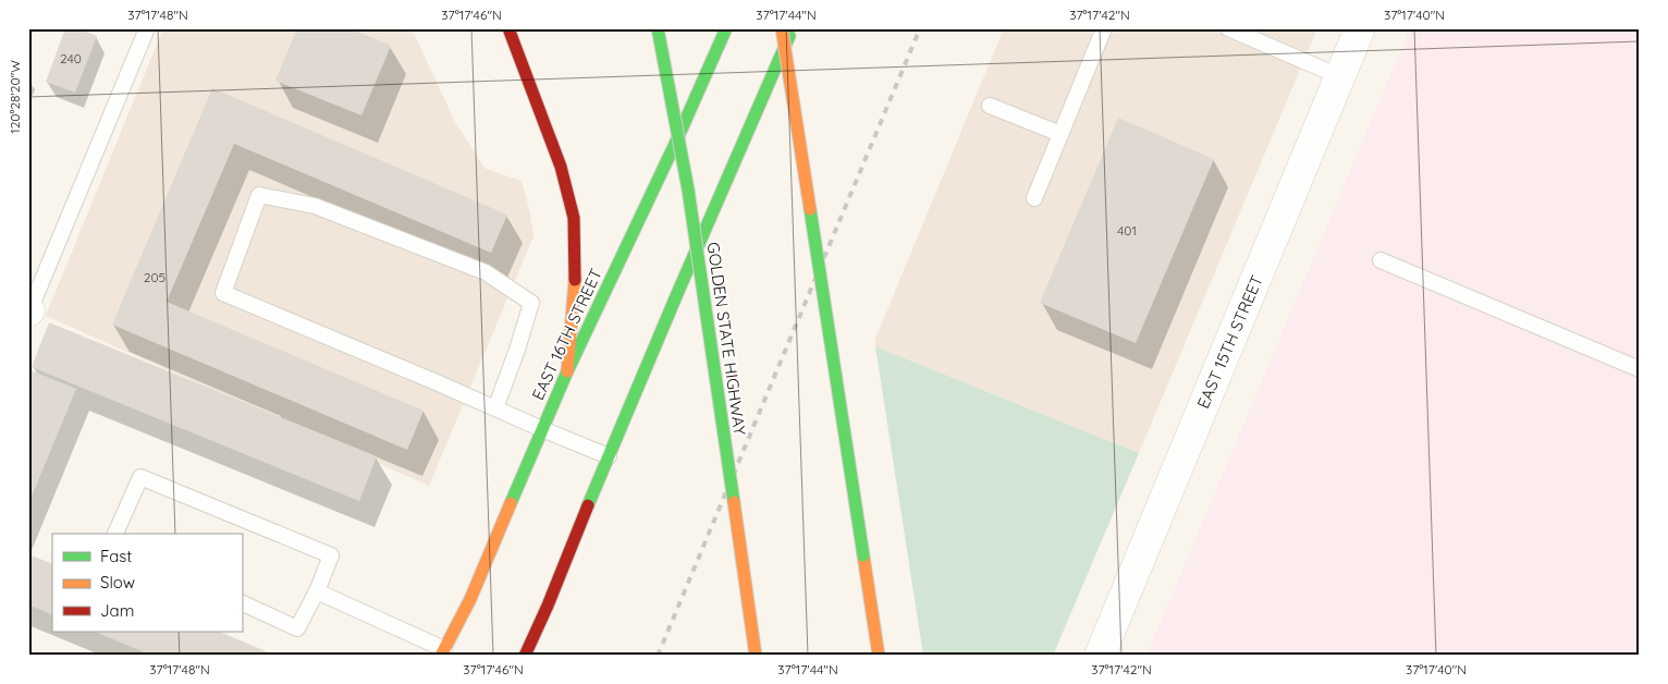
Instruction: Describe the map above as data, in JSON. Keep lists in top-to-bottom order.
{
  "streets": {
    "main road": ["EAST 16TH STREET", "GOLDEN STATE HIGHWAY"],
    "street": ["EAST 15TH STREET"]
  },
  "house_numbers": ["240", "401", "205"],
  "legend": ["Fast", "Slow", "Jam"],
  "coordinates": [
    "37°17'48\"N",
    "37°17'46\"N",
    "37°17'44\"N",
    "37°17'42\"N",
    "37°17'40\"N",
    "120°28'20\"W"
  ]
}
